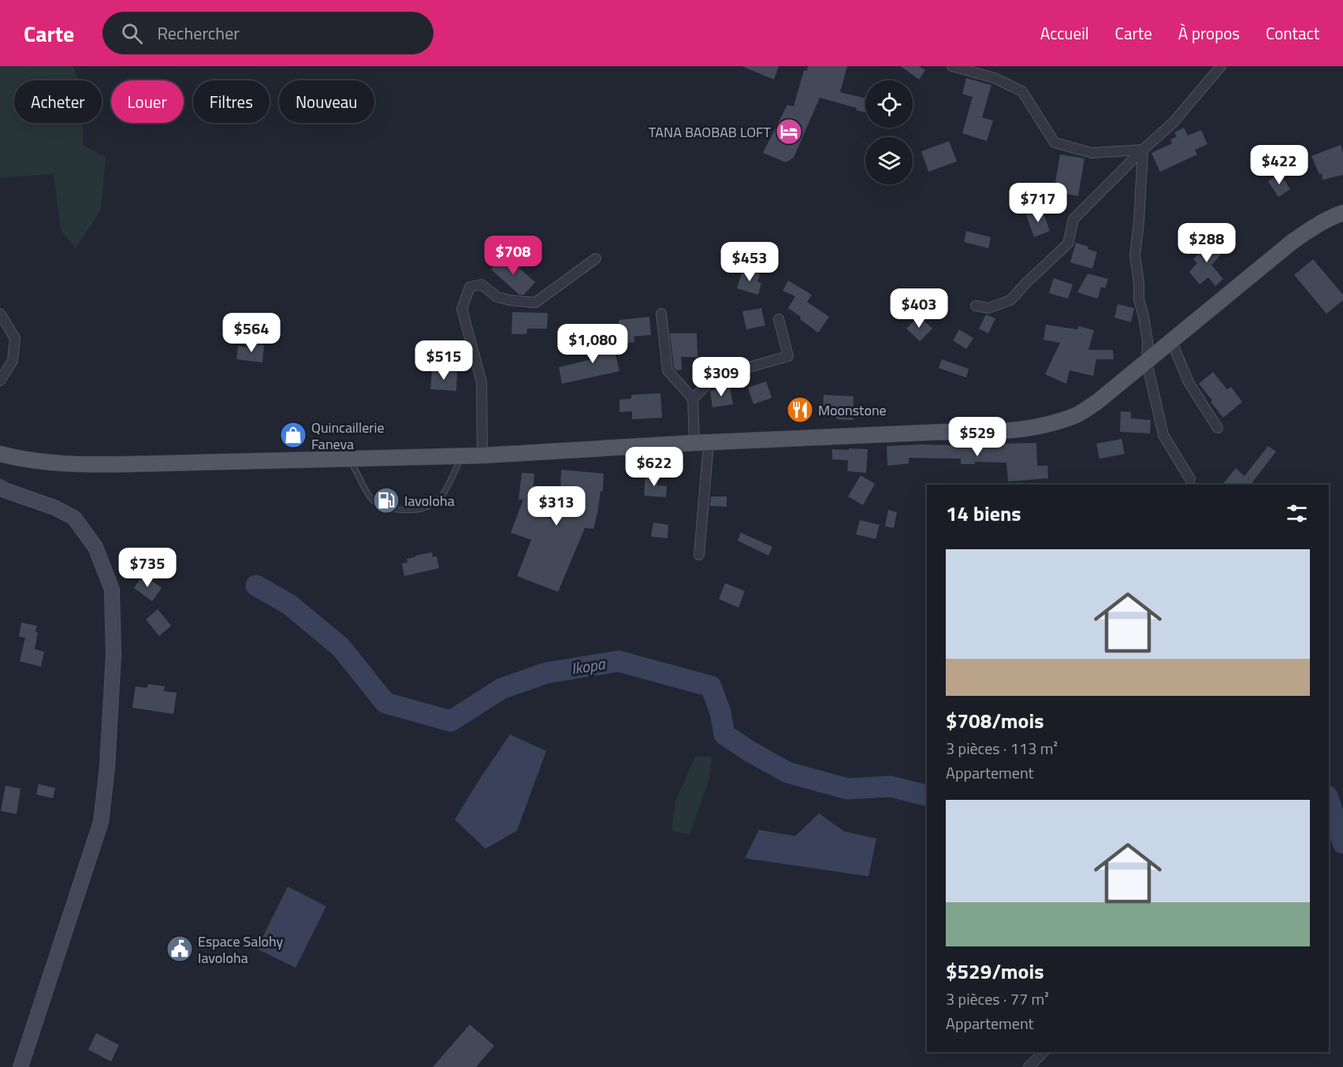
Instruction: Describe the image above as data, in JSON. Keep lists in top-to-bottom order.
{
  "water": ["Ikopa"],
  "places": {
    "hotel": ["TANA BAOBAB LOFT"],
    "restaurant": ["Moonstone"],
    "shop": ["Quincaillerie Faneva"],
    "fuel station": ["Iavoloha"],
    "public building": ["Espace Salohy Iavoloha"]
  },
  "page": {
    "header": "Carte",
    "search": "Rechercher",
    "nav": [
      "Accueil",
      "Carte",
      "À propos",
      "Contact"
    ],
    "chip": [
      "Acheter",
      "Louer",
      "Filtres",
      "Nouveau"
    ],
    "price": [
      "$422",
      "$717",
      "$288",
      "$708",
      "$453",
      "$403",
      "$564",
      "$1,080",
      "$515",
      "$309",
      "$529",
      "$622",
      "$313",
      "$735"
    ],
    "heading": "14 biens",
    "list": [
      {
        "name": "$708/mois",
        "note": "3 pièces · 113 m² · Appartement"
      },
      {
        "name": "$529/mois",
        "note": "3 pièces · 77 m² · Appartement"
      }
    ]
  }
}
